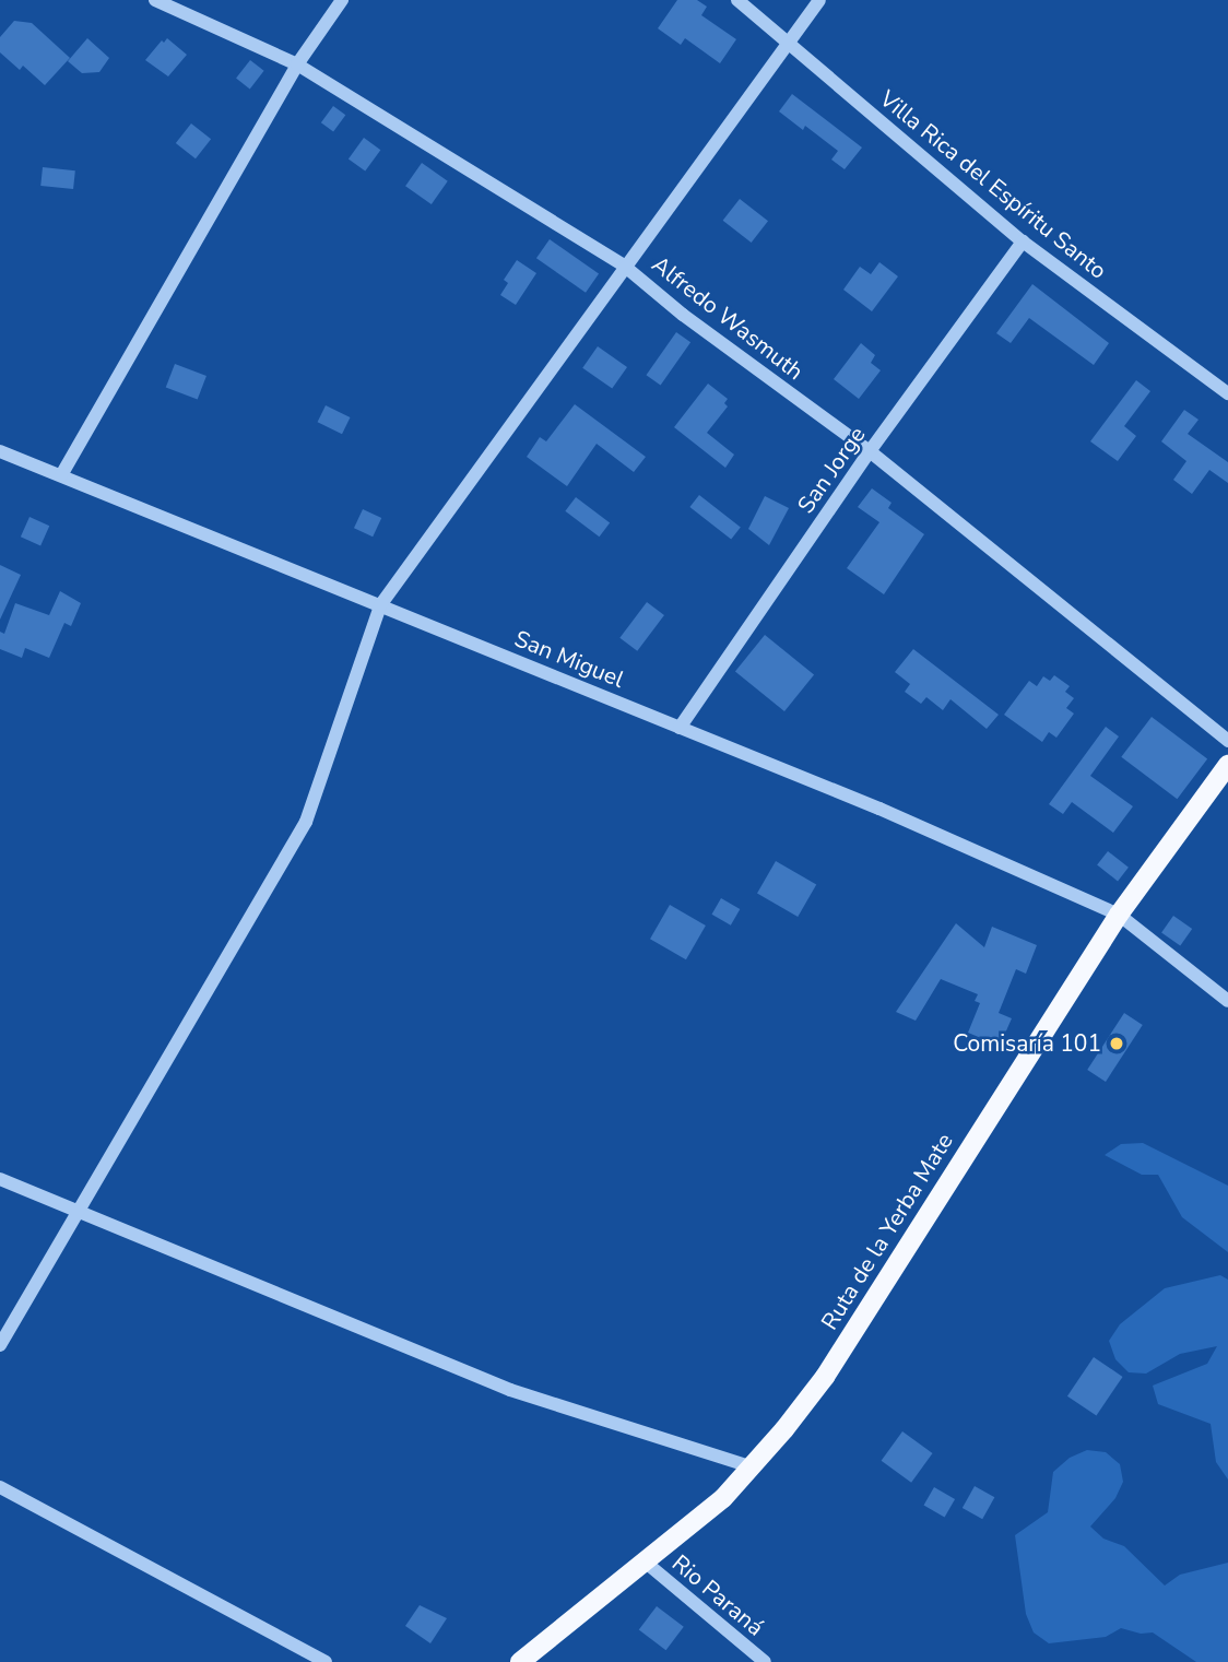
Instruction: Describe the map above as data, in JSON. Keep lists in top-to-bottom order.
{
  "streets": {
    "main road": ["Ruta de la Yerba Mate"],
    "street": [
      "Villa Rica del Espíritu Santo",
      "Alfredo Wasmuth",
      "San Jorge",
      "San Miguel",
      "Rio Paraná"
    ]
  },
  "crossings": [
    ["Villa Rica del Espíritu Santo", "San Jorge"],
    ["Alfredo Wasmuth", "San Jorge"],
    ["San Jorge", "San Miguel"],
    ["San Miguel", "Ruta de la Yerba Mate"],
    ["Ruta de la Yerba Mate", "Rio Paraná"]
  ],
  "places": ["Comisaría 101"]
}
